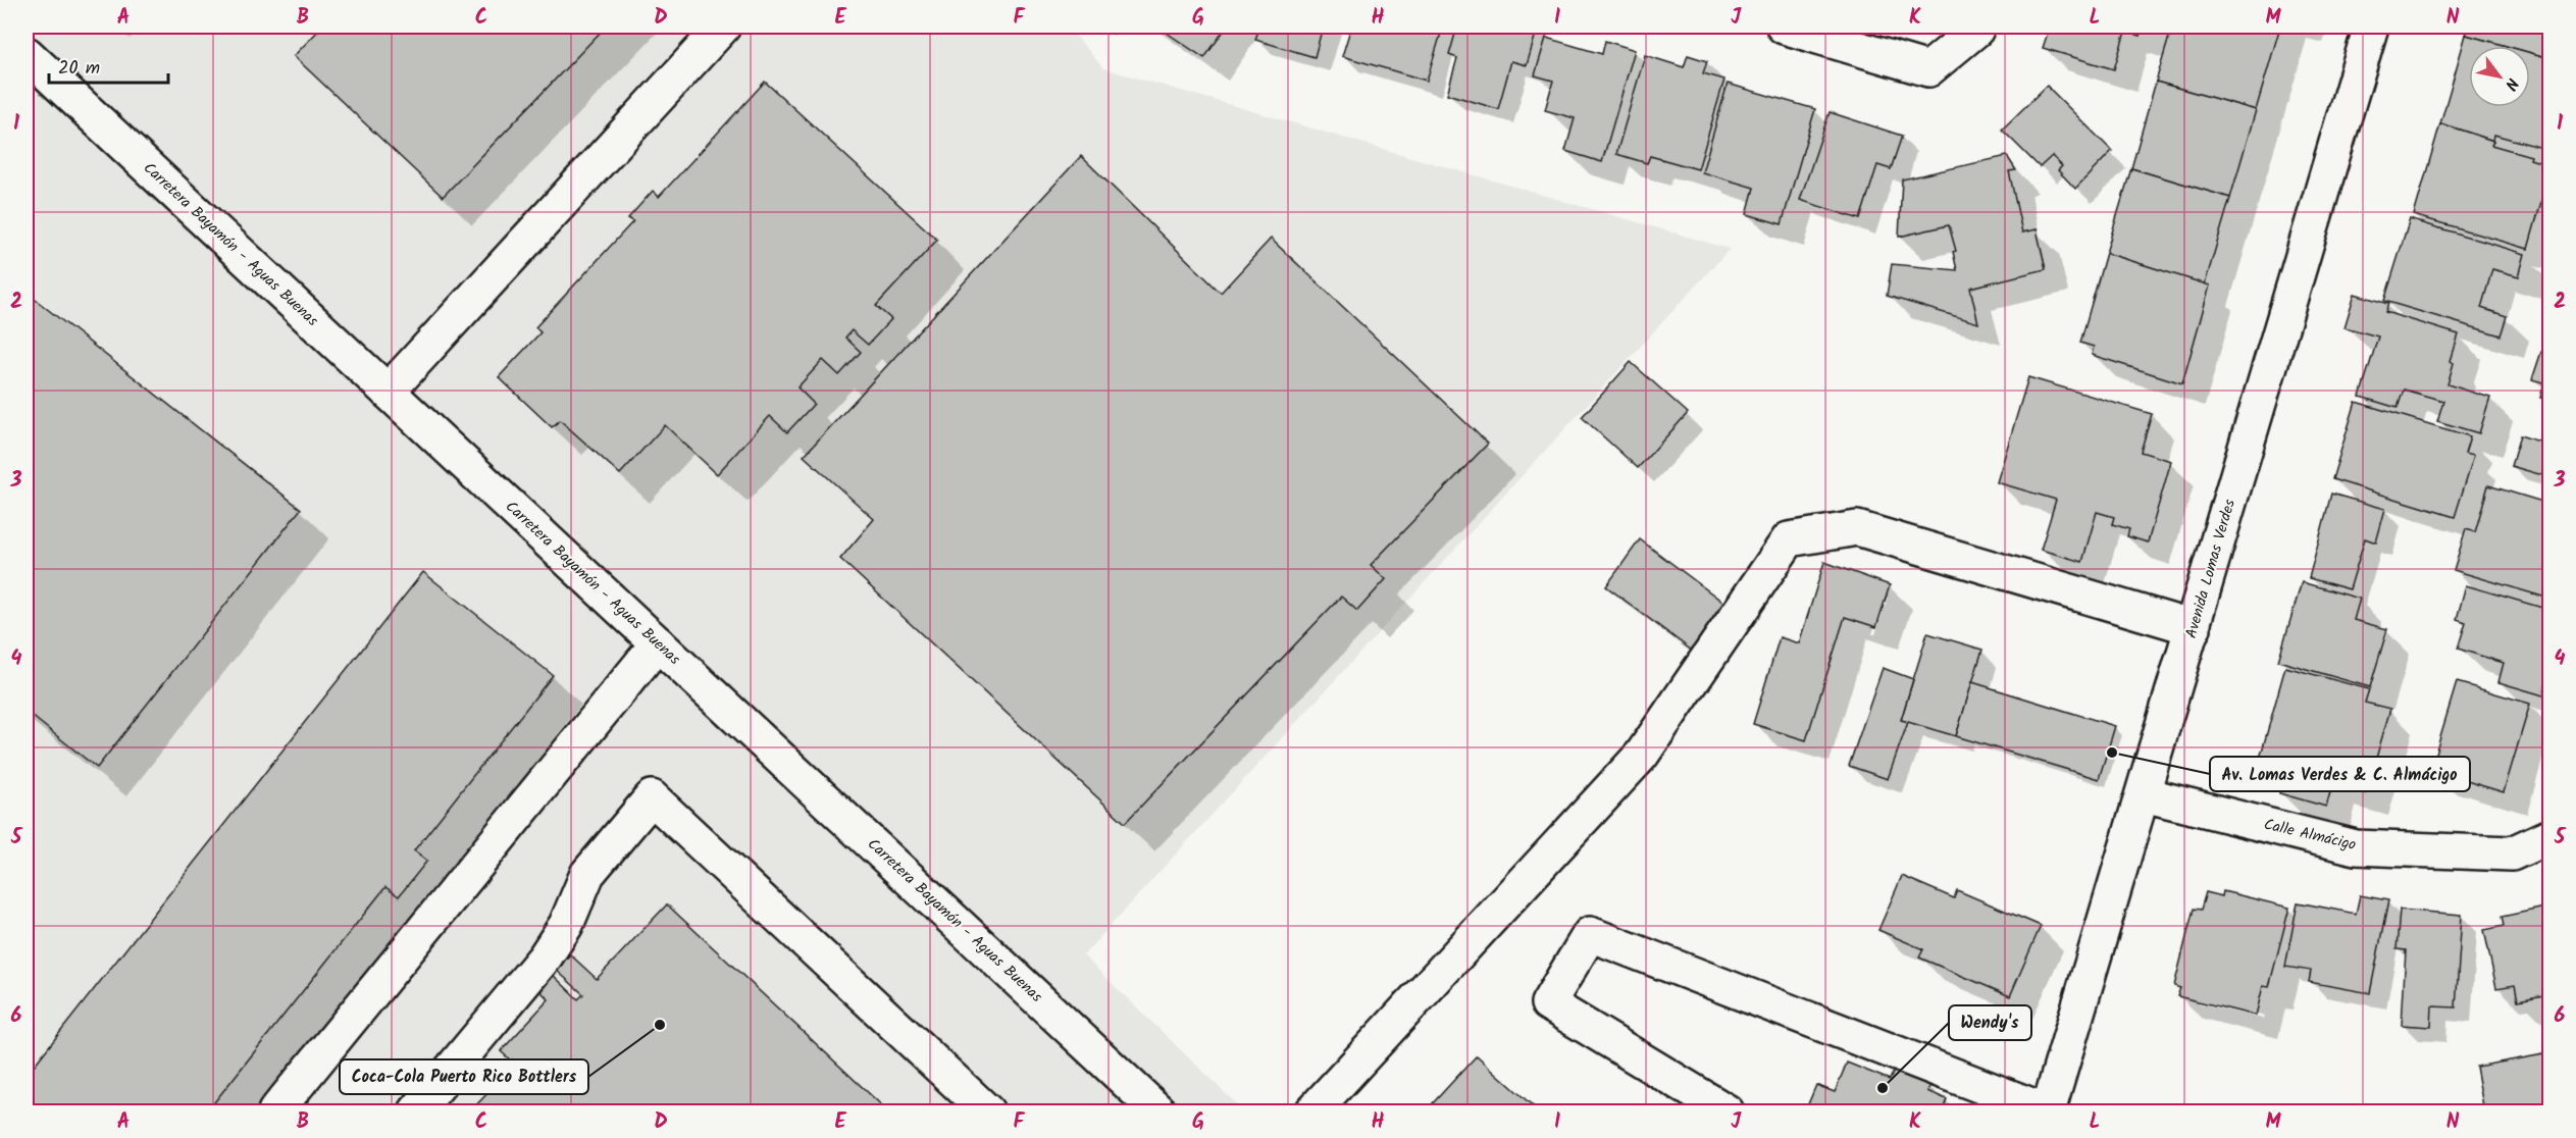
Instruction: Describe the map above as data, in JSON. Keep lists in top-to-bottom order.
{
  "streets": {
    "street": ["Carretera Bayamón - Aguas Buenas", "Avenida Lomas Verdes", "Calle Almácigo"]
  },
  "crossings": [
    ["Avenida Lomas Verdes", "Calle Almácigo"]
  ],
  "places": ["Av. Lomas Verdes & C. Almácigo", "Coca-Cola Puerto Rico Bottlers", "Wendy's"],
  "scale_bar": "20 m",
  "north": "bottom right",
  "grid": {
    "columns": [
      "A",
      "B",
      "C",
      "D",
      "E",
      "F",
      "G",
      "H",
      "I",
      "J",
      "K",
      "L",
      "M",
      "N"
    ],
    "rows": [
      "1",
      "2",
      "3",
      "4",
      "5",
      "6"
    ]
  }
}
